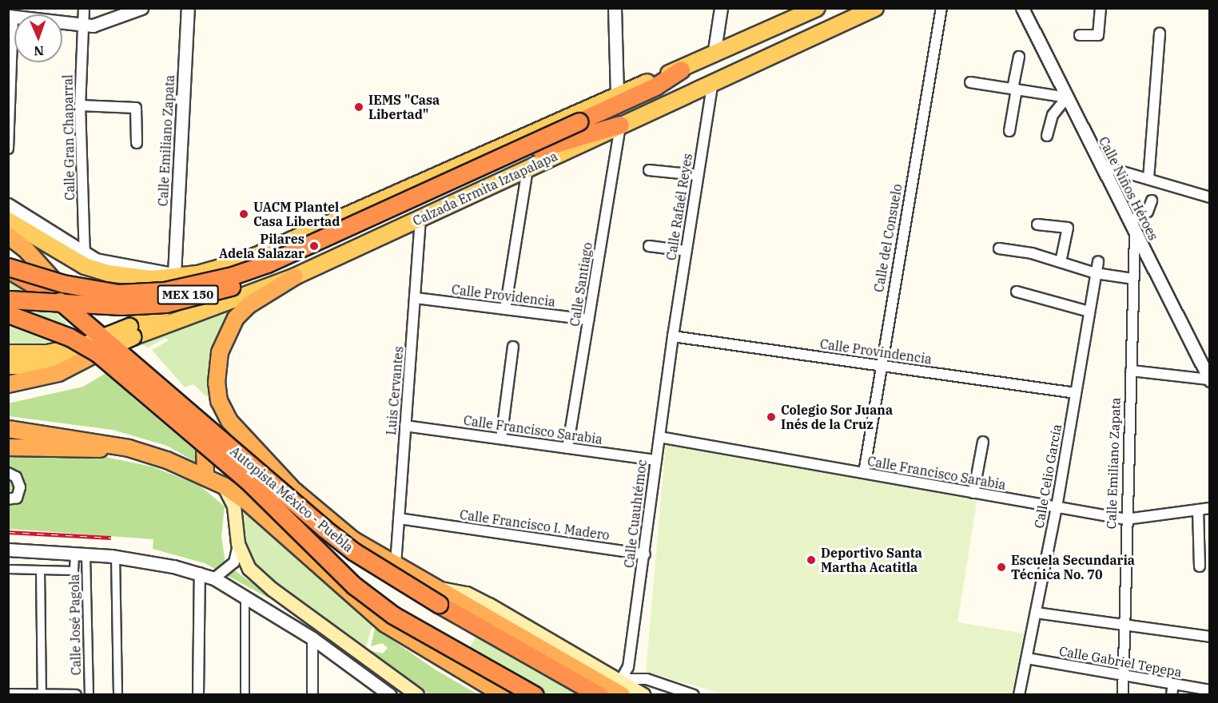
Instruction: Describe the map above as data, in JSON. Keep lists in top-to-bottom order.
{
  "streets": {
    "highway": ["Autopista México - Puebla"],
    "main road": ["Calzada Ermita Iztapalapa", "MEX 150"],
    "street": [
      "Calle Gran Chaparral",
      "Calle Emiliano Zapata",
      "Calle Niños Héroes",
      "Calle Rafaél Reyes",
      "Calle del Consuelo",
      "Calle Santiago",
      "Calle Providencia",
      "Calle Provindencia",
      "Luis Cervantes",
      "Calle Francisco Sarabia",
      "Calle Celio García",
      "Calle Cuauhtémoc",
      "Calle Francisco I. Madero",
      "Calle José Pagola",
      "Calle Gabriel Tepepa"
    ]
  },
  "crossings": [
    ["Calle Emiliano Zapata", "Calle Niños Héroes"],
    ["Calle Emiliano Zapata", "Calle Francisco Sarabia"],
    ["Calle Emiliano Zapata", "Calle Gabriel Tepepa"],
    ["Calzada Ermita Iztapalapa", "Calle Rafaél Reyes"],
    ["Calzada Ermita Iztapalapa", "Calle Santiago"],
    ["Calzada Ermita Iztapalapa", "MEX 150"],
    ["Calzada Ermita Iztapalapa", "Luis Cervantes"],
    ["Calzada Ermita Iztapalapa", "Autopista México - Puebla"],
    ["Calle Rafaél Reyes", "Calle Provindencia"],
    ["Calle Rafaél Reyes", "Calle Cuauhtémoc"],
    ["Calle del Consuelo", "Calle Provindencia"],
    ["Calle del Consuelo", "Calle Francisco Sarabia"],
    ["Calle Santiago", "Calle Providencia"],
    ["Calle Santiago", "Calle Francisco Sarabia"],
    ["Calle Providencia", "Luis Cervantes"],
    ["Calle Provindencia", "Calle Celio García"],
    ["Calle Provindencia", "Calle Cuauhtémoc"],
    ["Luis Cervantes", "Calle Francisco Sarabia"],
    ["Luis Cervantes", "Calle Francisco I. Madero"],
    ["Calle Francisco Sarabia", "Calle Celio García"],
    ["Calle Francisco Sarabia", "Calle Cuauhtémoc"],
    ["Calle Celio García", "Calle Gabriel Tepepa"],
    ["Autopista México - Puebla", "Calle Cuauhtémoc"],
    ["Calle Cuauhtémoc", "Calle Francisco I. Madero"]
  ],
  "places": [
    "IEMS \"Casa Libertad\"",
    "UACM Plantel Casa Libertad",
    "Pilares Adela Salazar",
    "Colegio Sor Juana Inés de la Cruz",
    "Deportivo Santa Martha Acatitla",
    "Escuela Secundaria Técnica No. 70"
  ],
  "north": "bottom"
}
